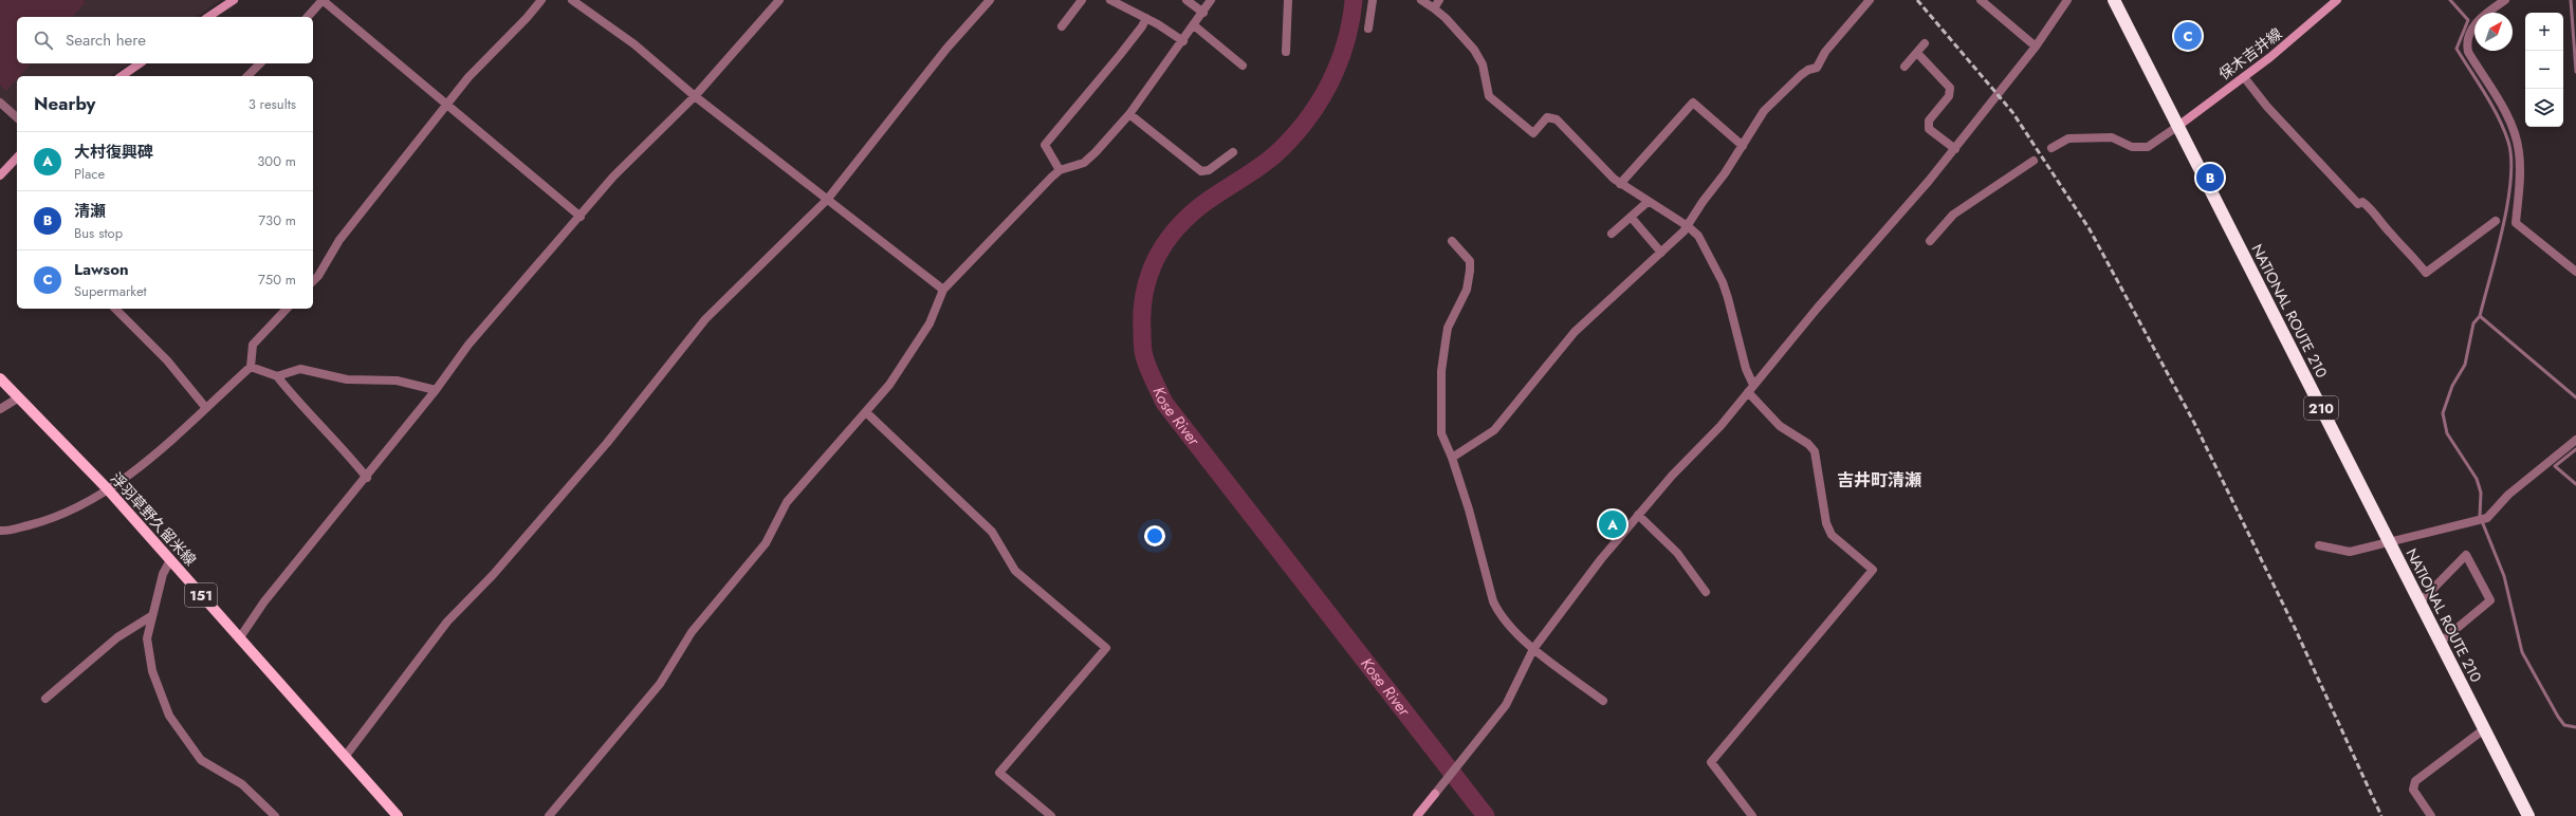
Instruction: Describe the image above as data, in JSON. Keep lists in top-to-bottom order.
{
  "streets": {
    "highway": ["NATIONAL ROUTE 210", "210"],
    "main road": ["保木吉井線", "浮羽草野久留米線", "151"]
  },
  "crossings": [
    ["保木吉井線", "NATIONAL ROUTE 210"]
  ],
  "districts": ["吉井町清瀬"],
  "water": ["Kose River"],
  "north": "top right",
  "page": {
    "map_buttons": ["+", "−"],
    "search": "Search here",
    "pins": ["C", "B", "A"],
    "heading": ["Nearby", "3 results"],
    "list": [
      {
        "mark": "A",
        "name": "大村復興碑",
        "note": "Place",
        "value": "300 m"
      },
      {
        "mark": "B",
        "name": "清瀬",
        "note": "Bus stop",
        "value": "730 m"
      },
      {
        "mark": "C",
        "name": "Lawson",
        "note": "Supermarket",
        "value": "750 m"
      }
    ]
  }
}
